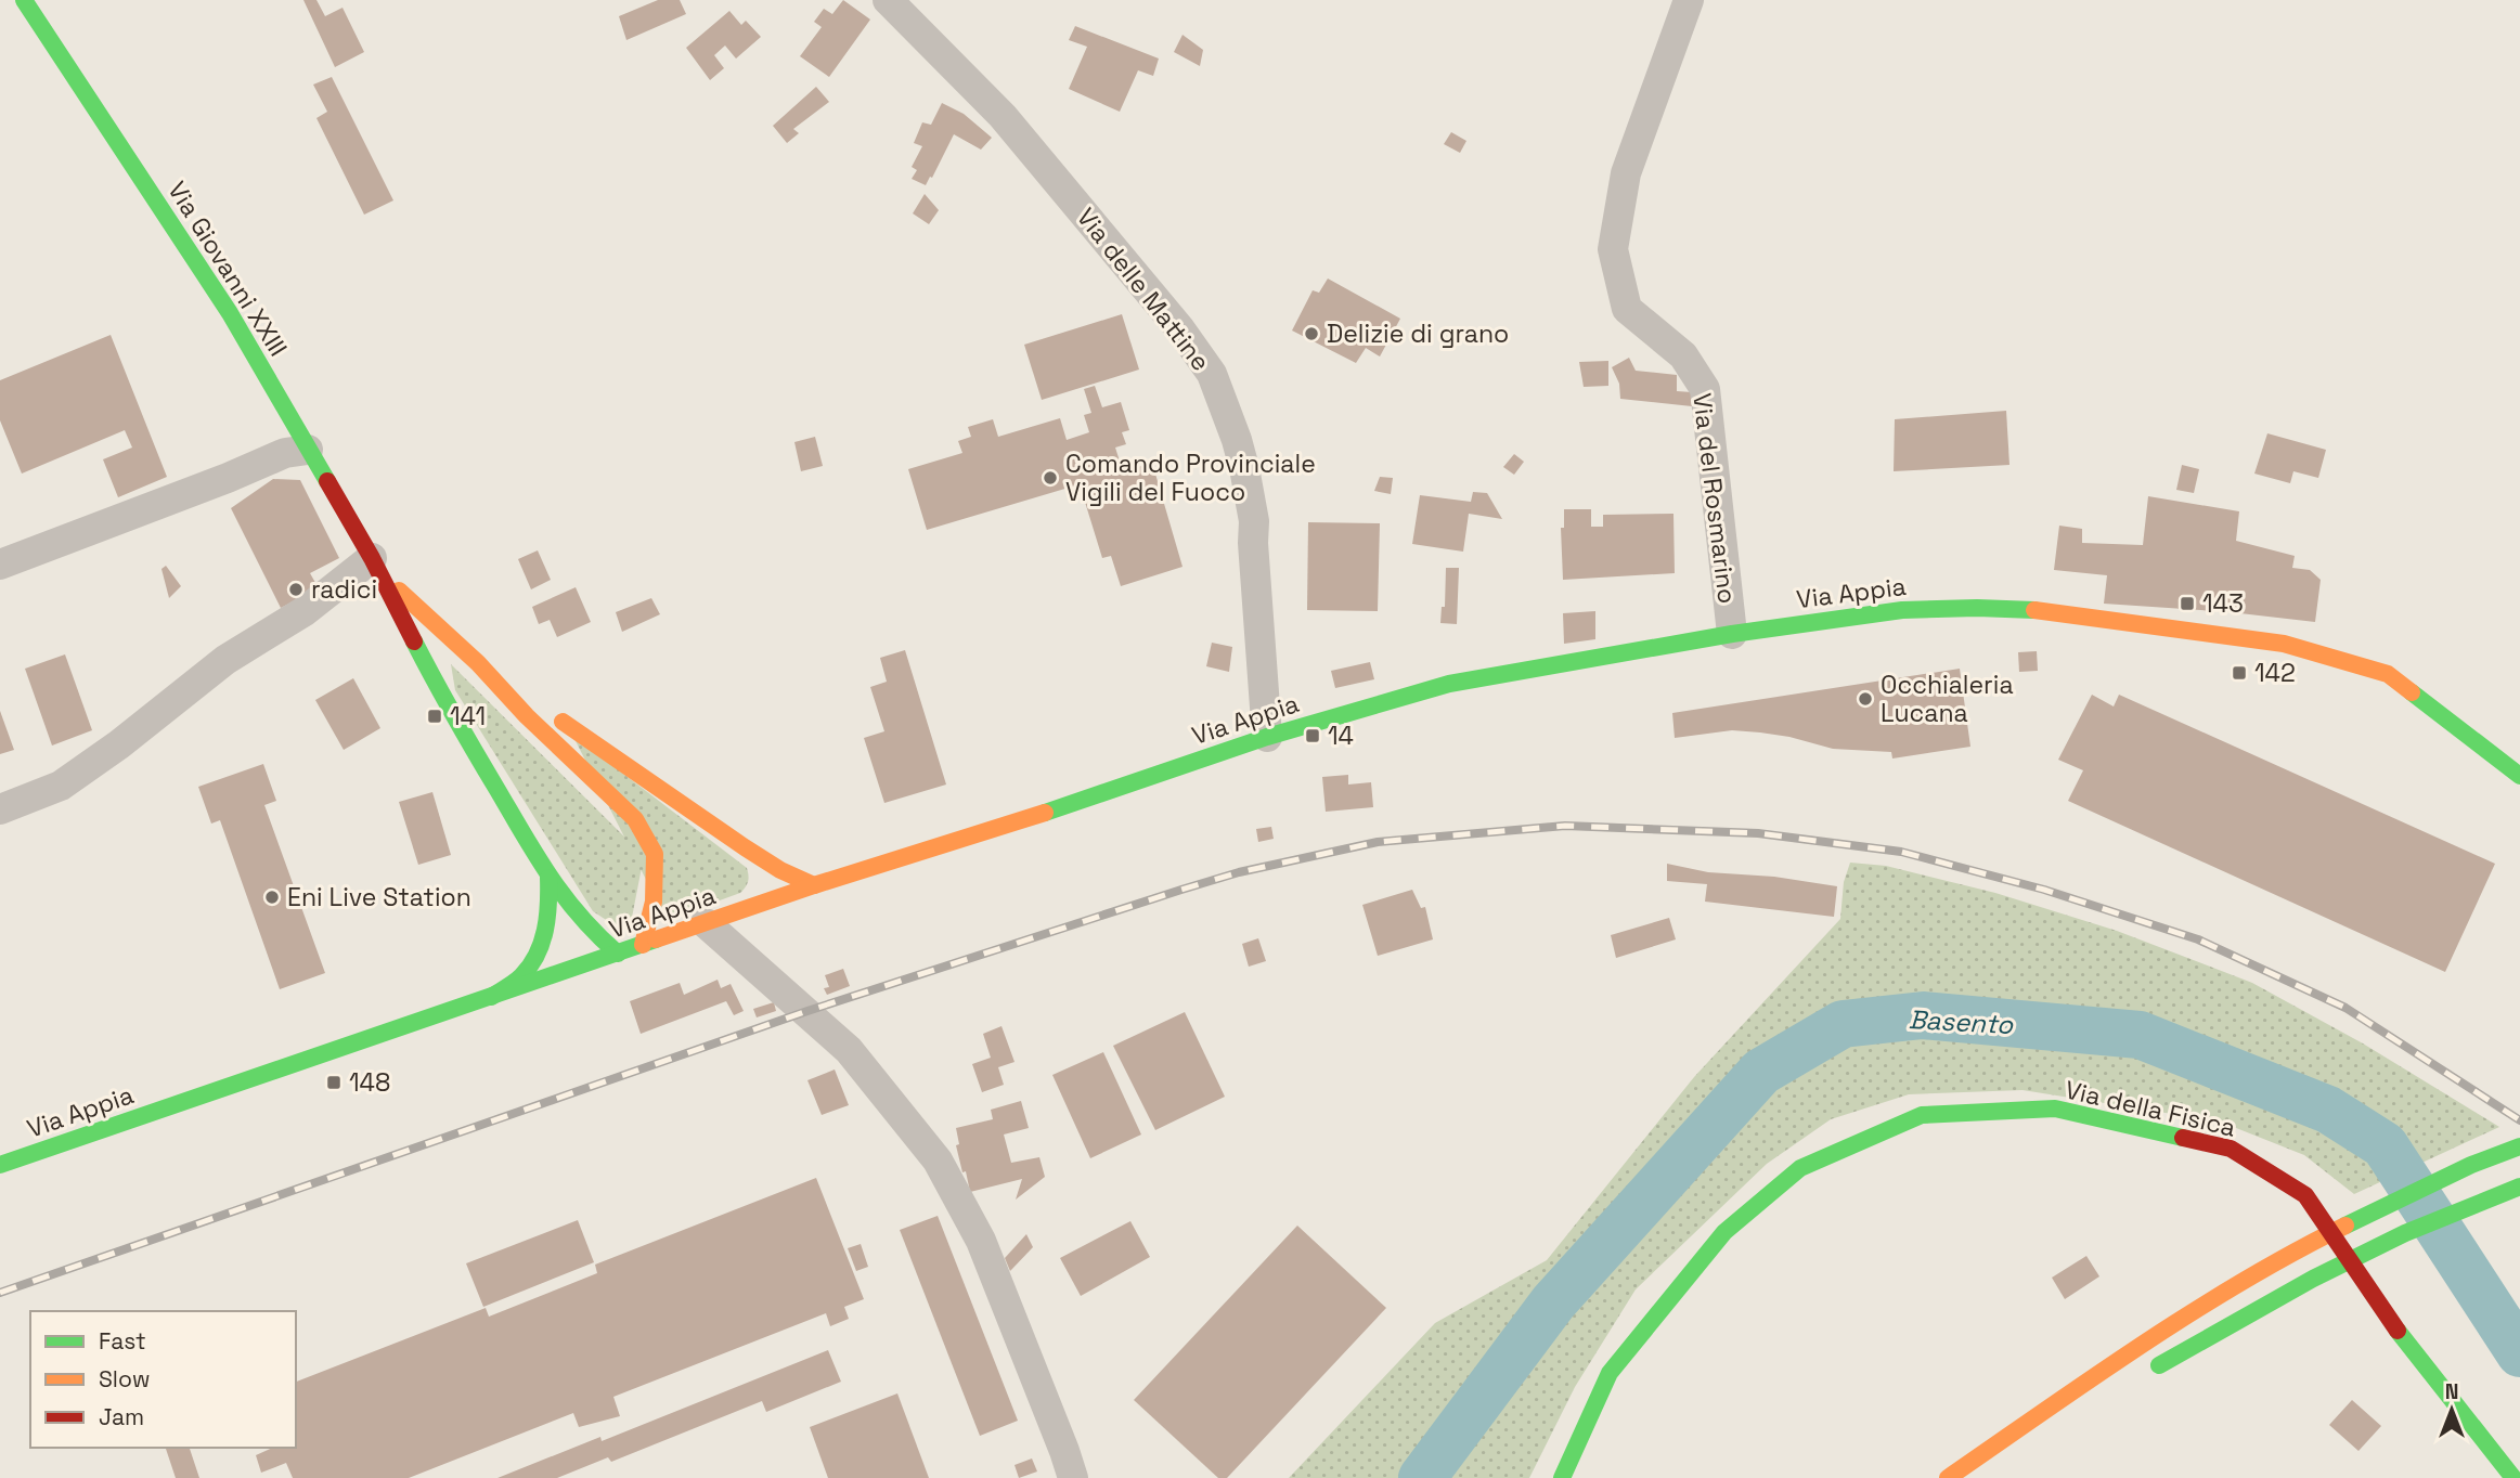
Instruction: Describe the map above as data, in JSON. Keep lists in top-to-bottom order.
{
  "streets": {
    "main road": ["Via Giovanni XXIII", "Via Appia", "Via della Fisica"],
    "street": ["Via delle Mattine", "Via del Rosmarino"]
  },
  "crossings": [
    ["Via delle Mattine", "Via Appia"],
    ["Via del Rosmarino", "Via Appia"]
  ],
  "water": ["Basento"],
  "places": {
    "other": [
      "Delizie di grano",
      "Comando Provinciale Vigili del Fuoco",
      "radici",
      "Occhialeria Lucana",
      "Eni Live Station"
    ],
    "transit": [
      "143",
      "142",
      "141",
      "14",
      "148"
    ]
  },
  "legend": ["Fast", "Slow", "Jam"],
  "north": "top"
}
